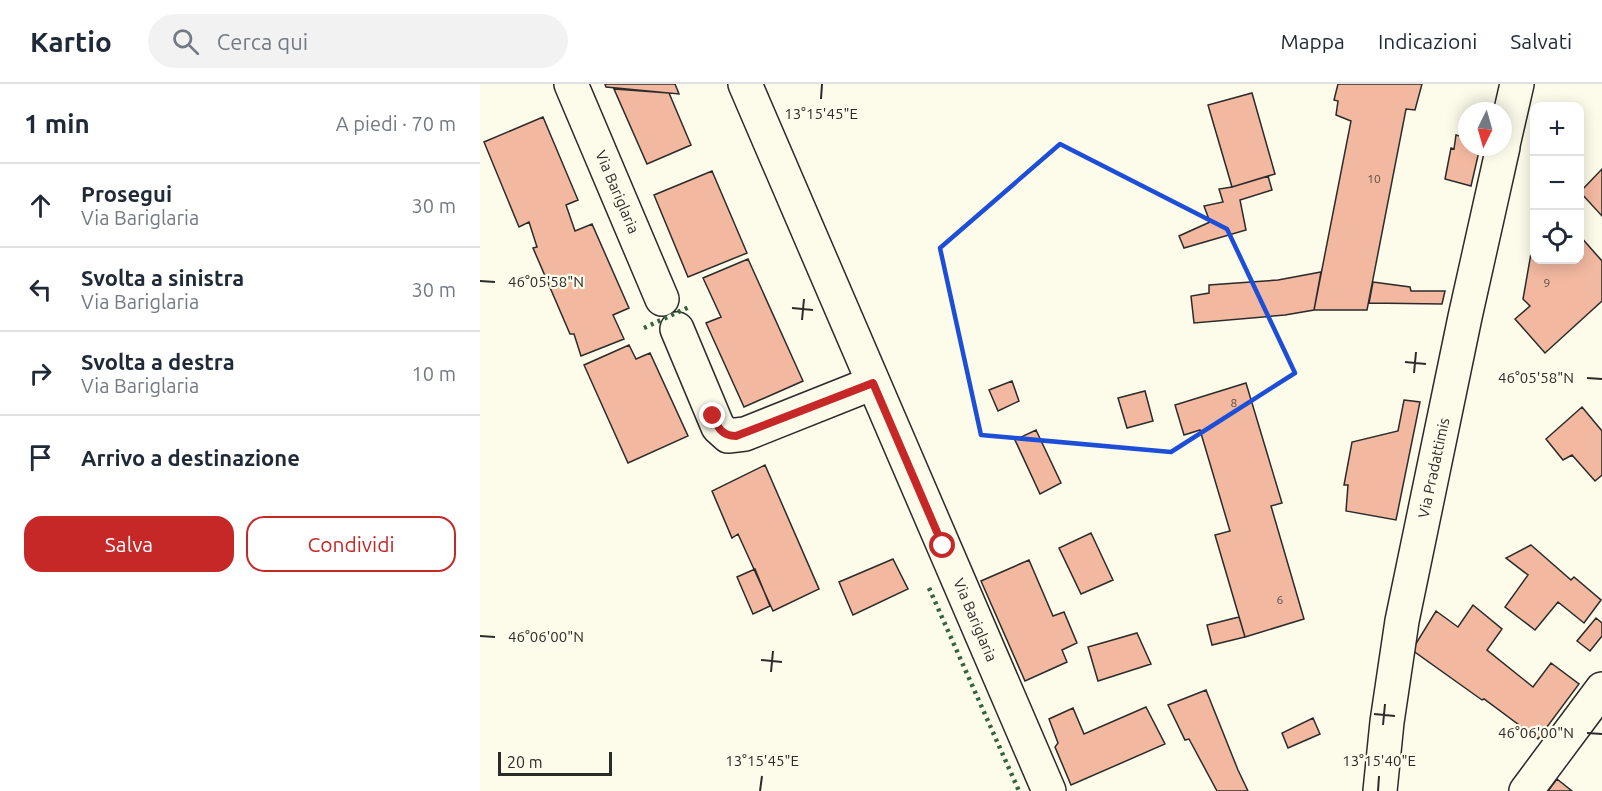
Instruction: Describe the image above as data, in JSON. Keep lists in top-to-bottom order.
{
  "streets": {
    "street": ["Via Bariglaria", "Via Pradattimis"]
  },
  "house_numbers": [
    "10",
    "9",
    "8",
    "6"
  ],
  "scale_bar": "20 m",
  "north": "bottom",
  "page": {
    "header": "Kartio",
    "search": "Cerca qui",
    "nav": ["Mappa", "Indicazioni", "Salvati"],
    "heading": ["1 min", "A piedi · 70 m"],
    "map_buttons": ["+", "−"],
    "list": [
      ["Prosegui", "Via Bariglaria", "30 m"],
      ["Svolta a sinistra", "Via Bariglaria", "30 m"],
      ["Svolta a destra", "Via Bariglaria", "10 m"],
      "Arrivo a destinazione"
    ],
    "buttons": ["Salva", "Condividi"],
    "scale": "20 m"
  },
  "coordinates": [
    "13°15'45\"E",
    "46°05'58\"N",
    "46°06'00\"N",
    "13°15'40\"E"
  ]
}
